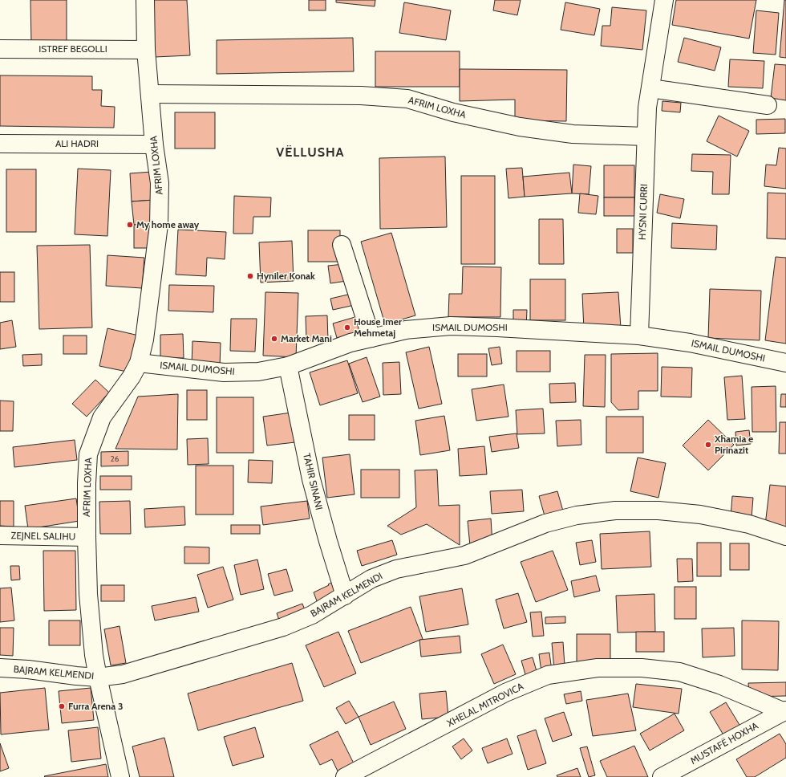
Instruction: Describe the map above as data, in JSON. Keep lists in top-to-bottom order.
{
  "streets": {
    "street": [
      "ISTREF BEGOLLI",
      "AFRIM LOXHA",
      "ALI HADRI",
      "HYSNI CURRI",
      "ISMAIL DUMOSHI",
      "TAHIR SINANI",
      "ZEJNEL SALIHU",
      "BAJRAM KELMENDI",
      "XHELAL MITROVICA",
      "MUSTAFË HOXHA"
    ]
  },
  "crossings": [
    ["ISTREF BEGOLLI", "AFRIM LOXHA"],
    ["AFRIM LOXHA", "ALI HADRI"],
    ["AFRIM LOXHA", "HYSNI CURRI"],
    ["AFRIM LOXHA", "ISMAIL DUMOSHI"],
    ["AFRIM LOXHA", "ZEJNEL SALIHU"],
    ["AFRIM LOXHA", "BAJRAM KELMENDI"],
    ["HYSNI CURRI", "ISMAIL DUMOSHI"],
    ["ISMAIL DUMOSHI", "TAHIR SINANI"],
    ["TAHIR SINANI", "BAJRAM KELMENDI"],
    ["XHELAL MITROVICA", "MUSTAFË HOXHA"]
  ],
  "districts": ["VËLLUSHA"],
  "places": [
    "My home away",
    "Hyniler Konak",
    "House Imer Mehmetaj",
    "Market Mani",
    "Xhamia e Pirinazit",
    "Furra Arena 3"
  ],
  "house_numbers": ["26"]
}
